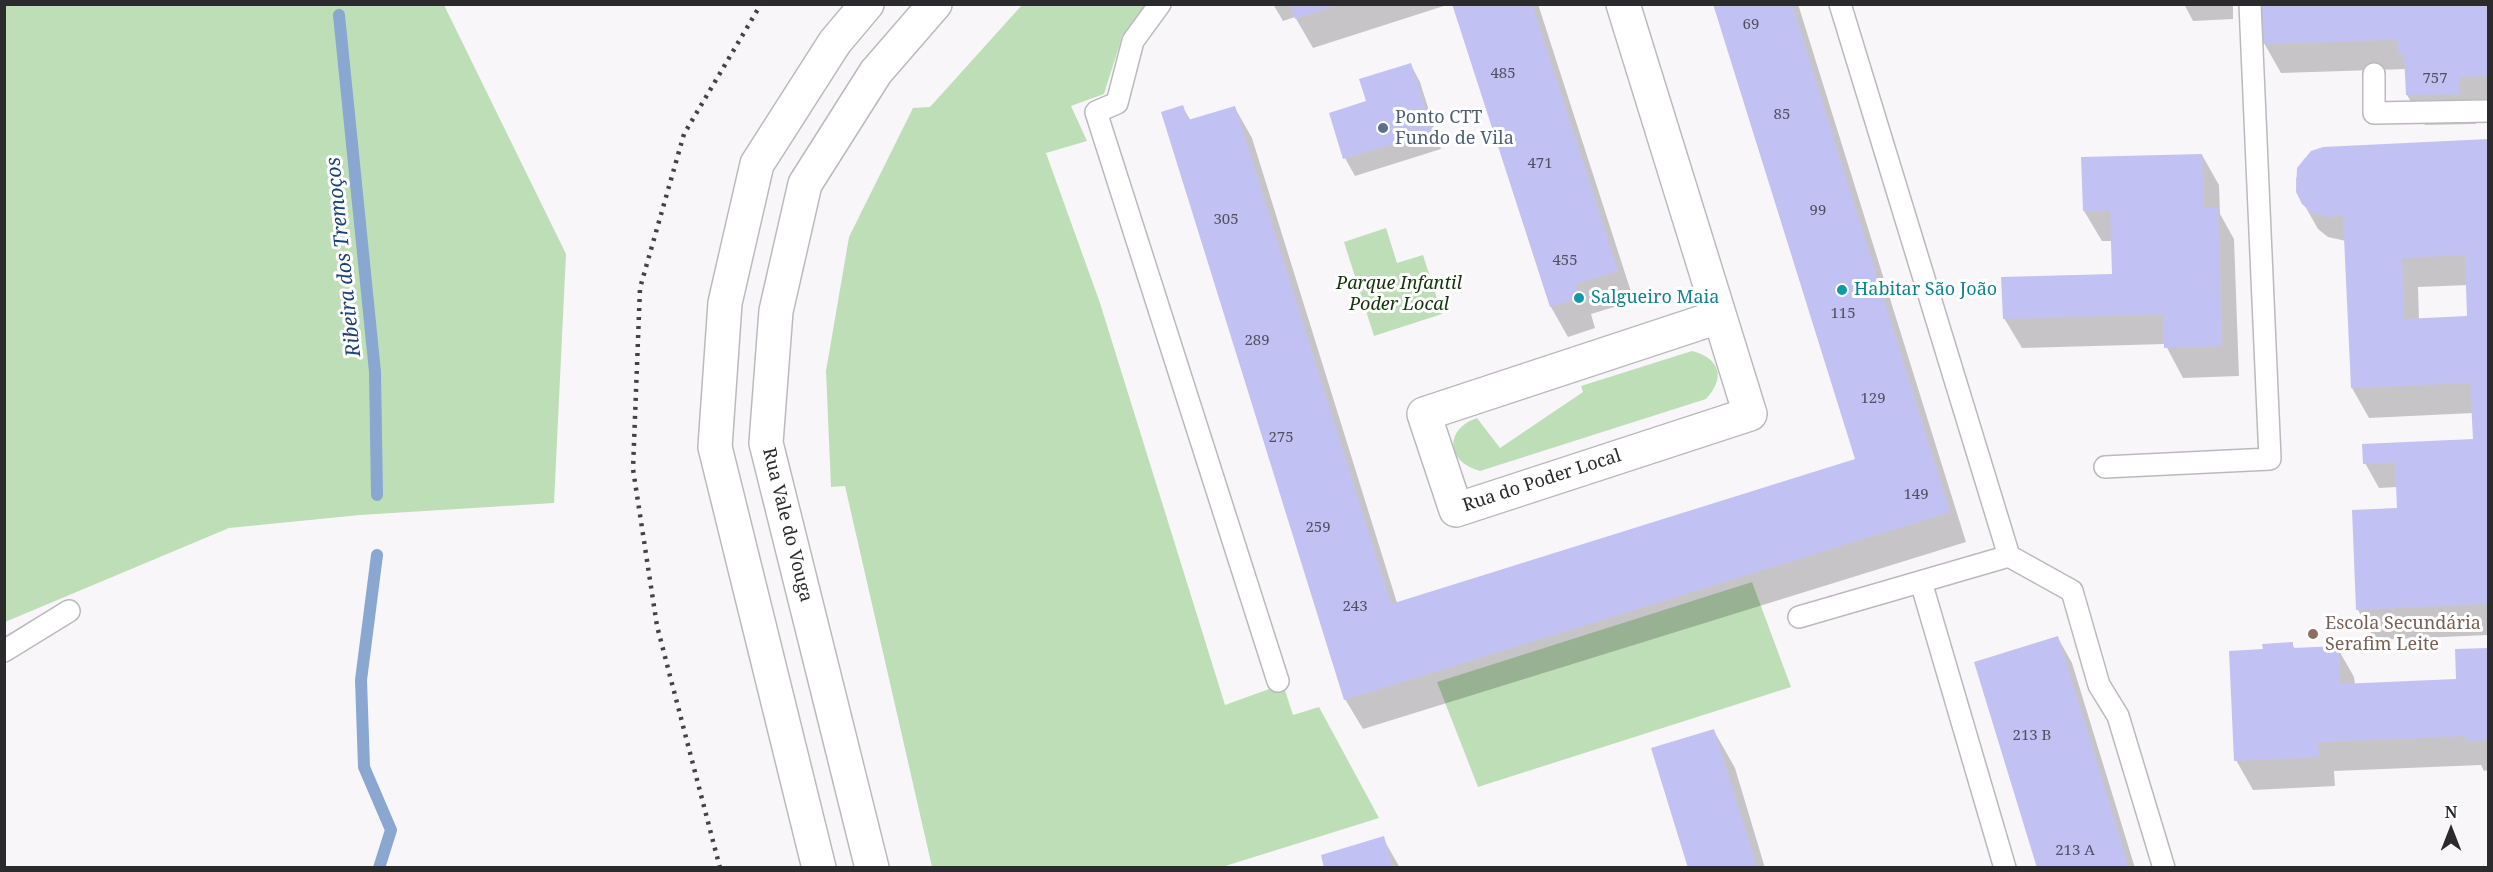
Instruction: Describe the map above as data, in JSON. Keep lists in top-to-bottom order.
{
  "streets": {
    "street": ["Rua do Poder Local", "Rua Vale do Vouga"]
  },
  "water": ["Ribeira dos Tremoços"],
  "parks": ["Parque Infantil Poder Local"],
  "places": [
    "Ponto CTT Fundo de Vila",
    "Habitar São João",
    "Salgueiro Maia",
    "Escola Secundária Serafim Leite"
  ],
  "house_numbers": [
    "69",
    "485",
    "757",
    "85",
    "471",
    "99",
    "305",
    "455",
    "115",
    "289",
    "129",
    "275",
    "149",
    "259",
    "243",
    "213 B",
    "213 A"
  ],
  "north": "top"
}
